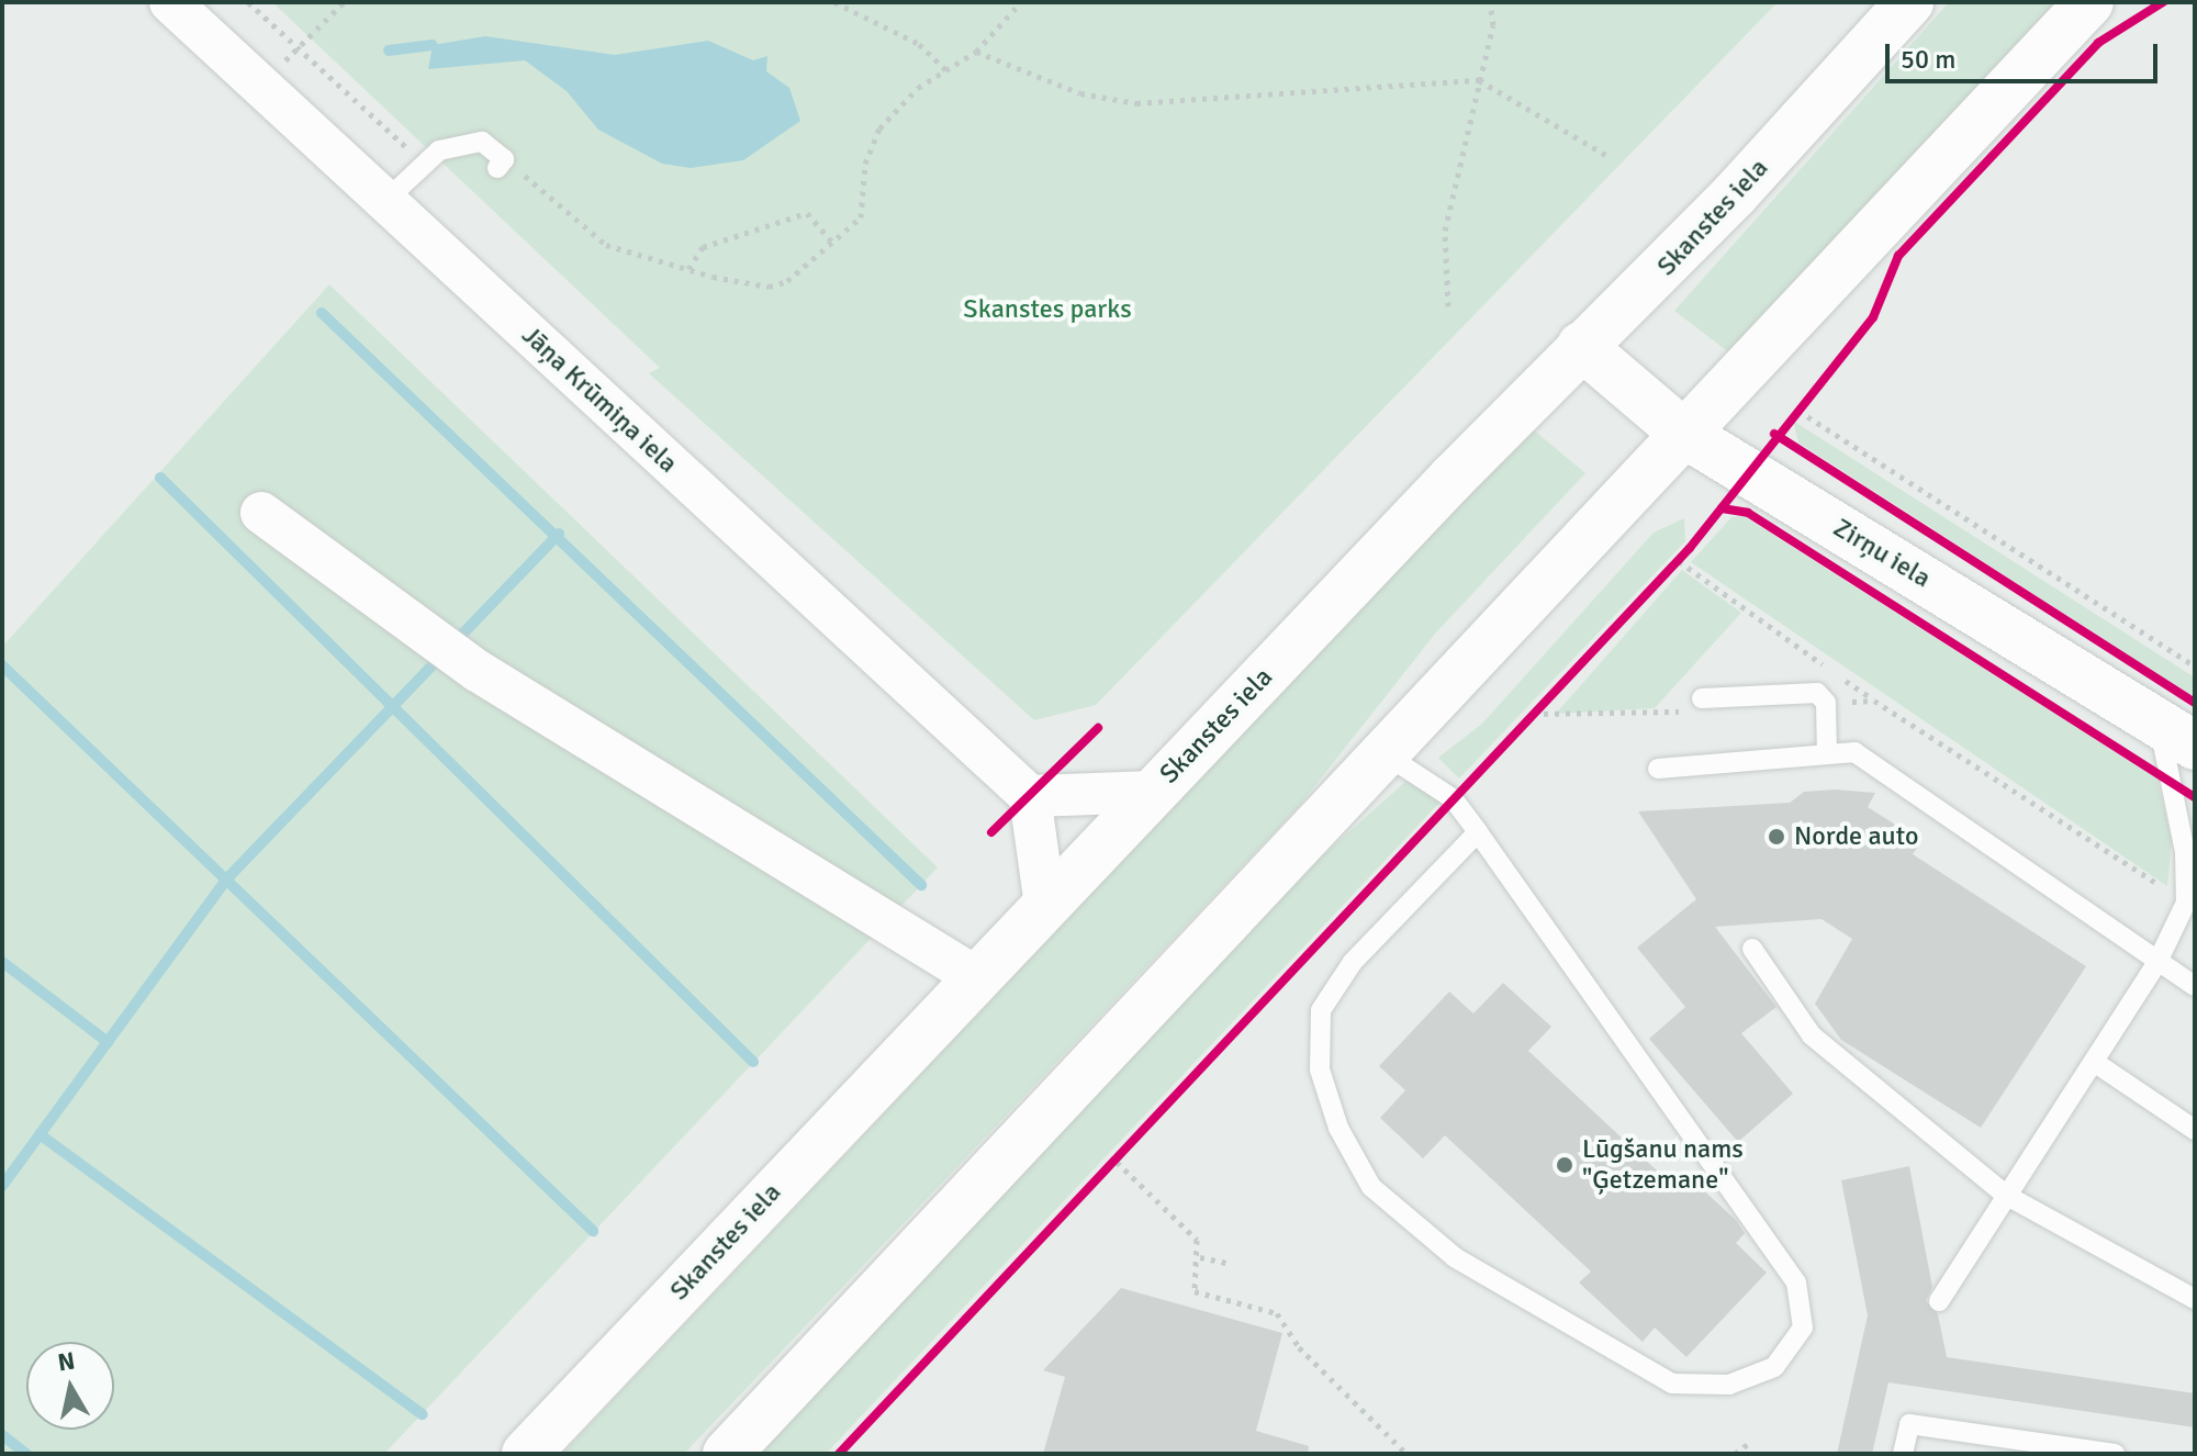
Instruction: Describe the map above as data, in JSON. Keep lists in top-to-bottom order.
{
  "streets": {
    "main road": ["Skanstes iela", "Zirņu iela"],
    "street": ["Jāņa Krūmiņa iela"]
  },
  "crossings": [
    ["Skanstes iela", "Zirņu iela"]
  ],
  "parks": ["Skanstes parks"],
  "places": ["Norde auto", "Lūgšanu nams \"Ģetzemane\""],
  "scale_bar": "50 m",
  "north": "top"
}
